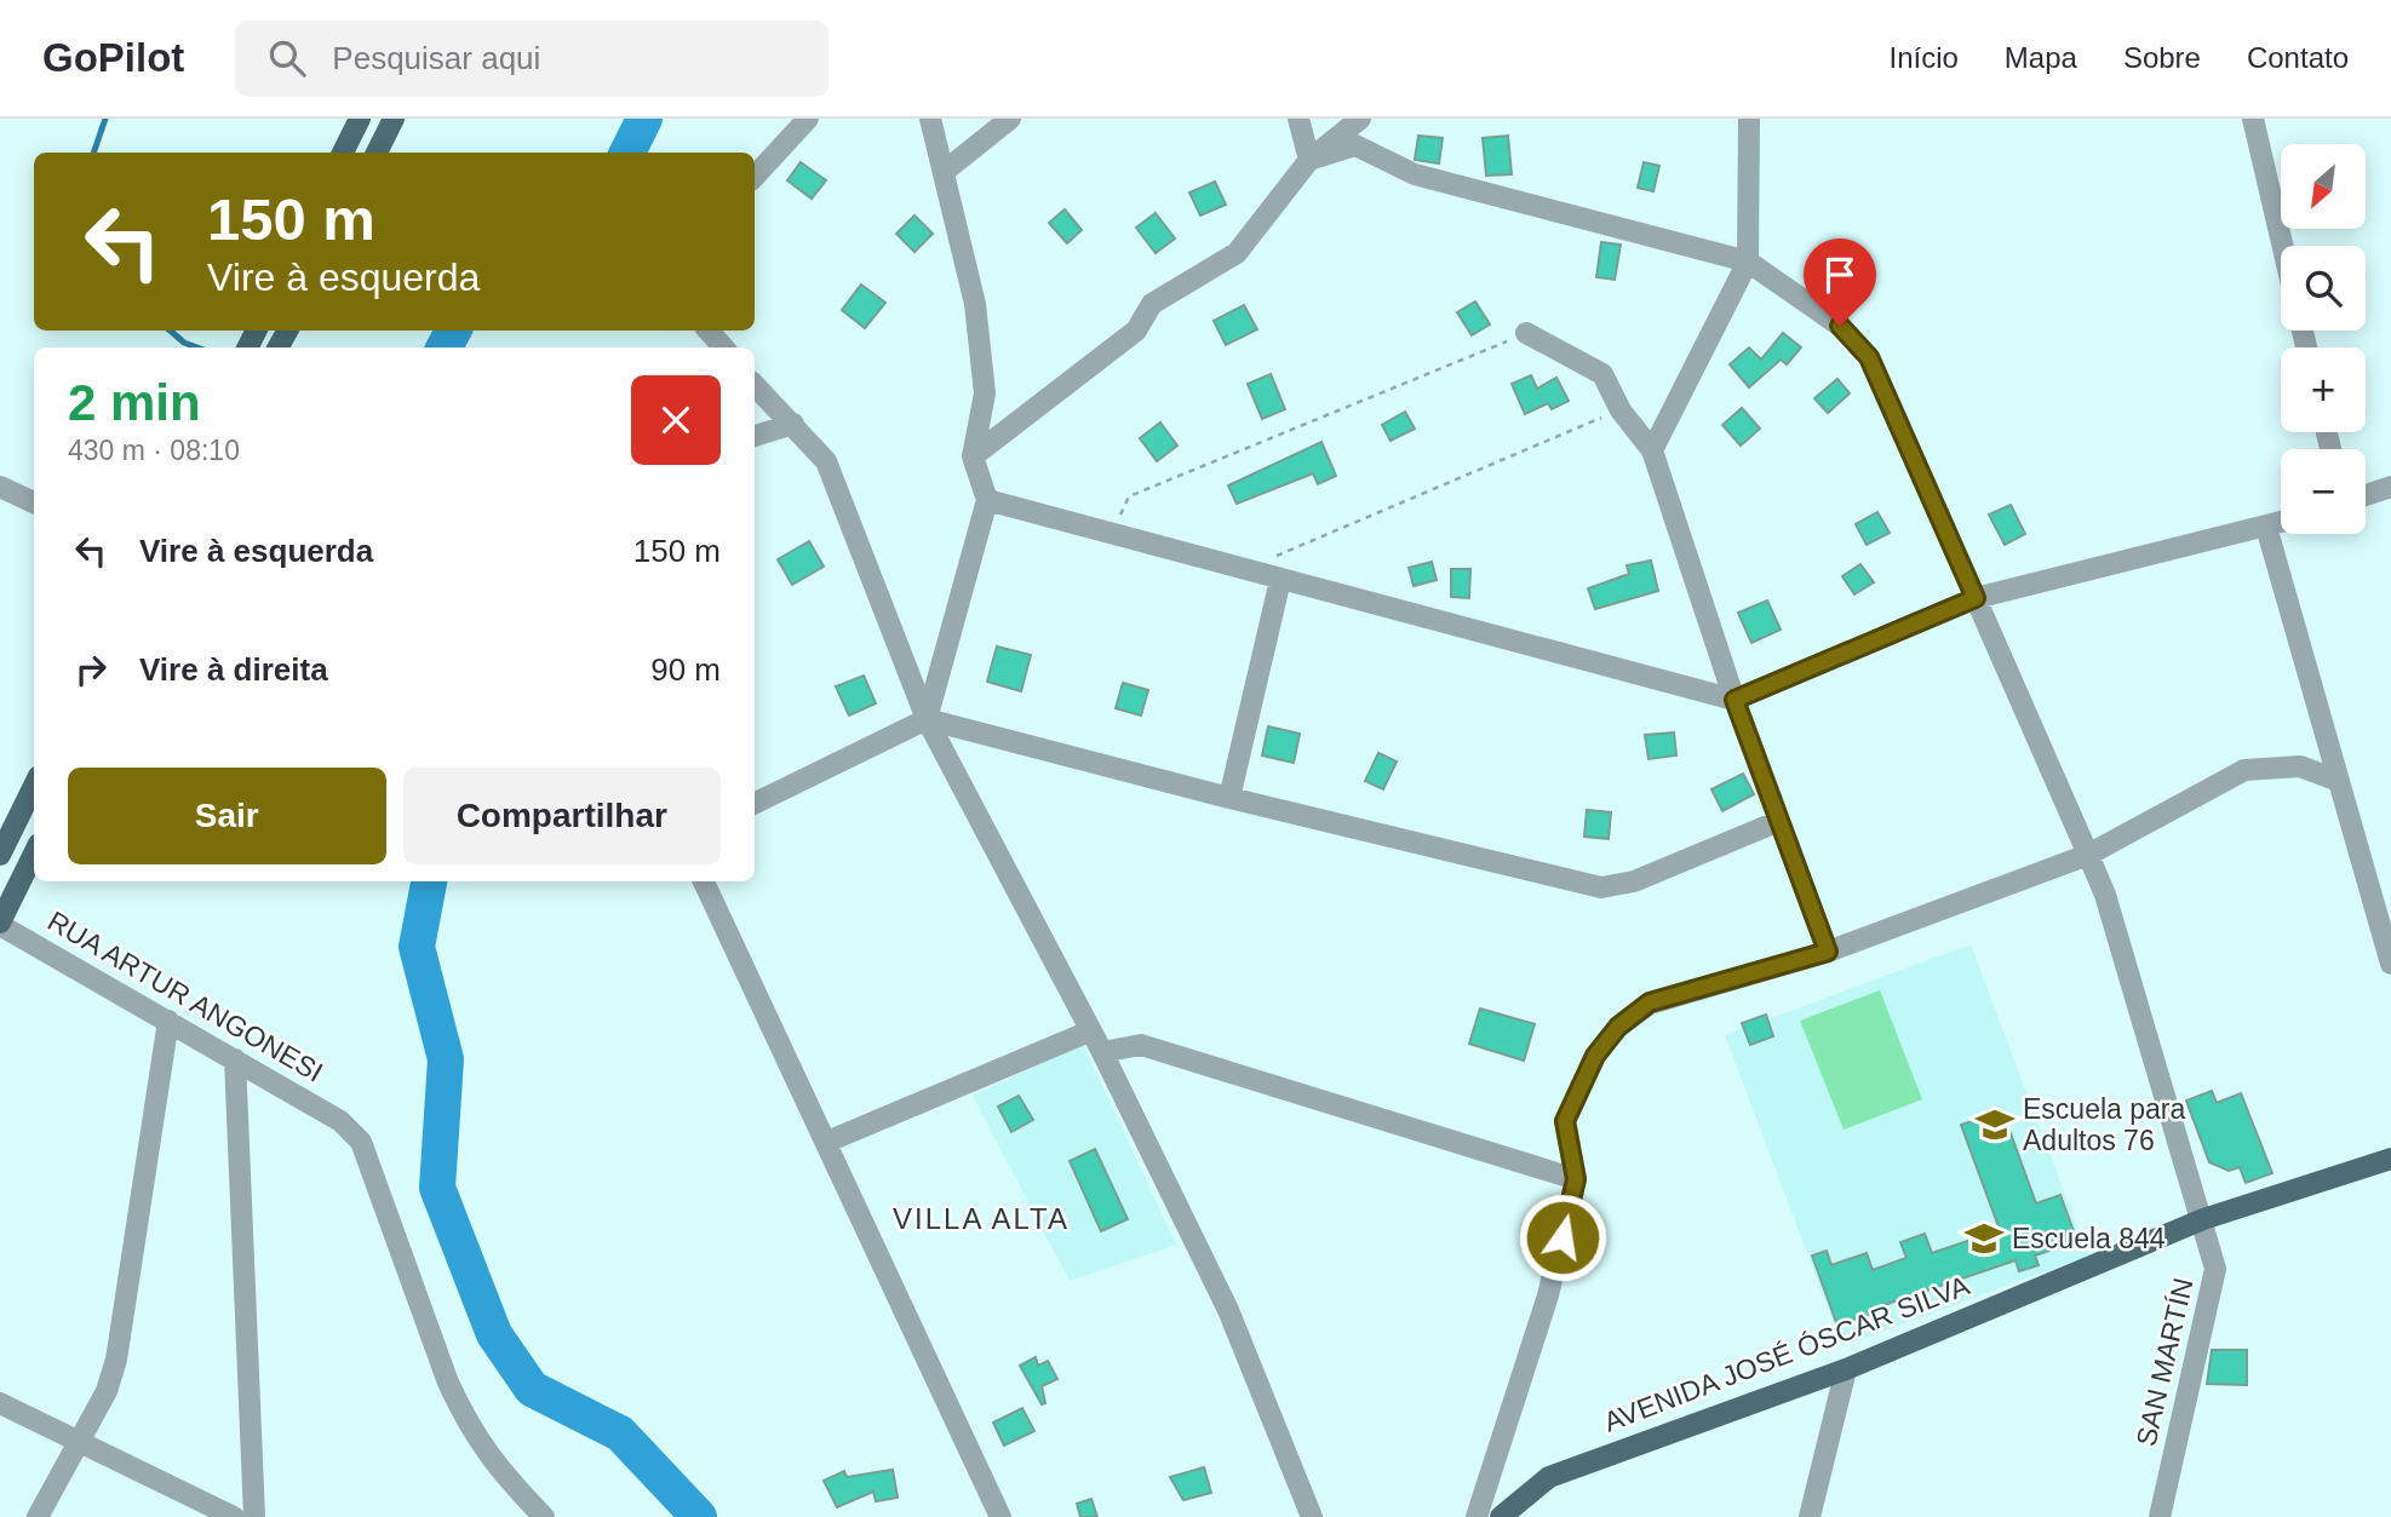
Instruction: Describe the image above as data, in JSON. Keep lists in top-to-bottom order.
{
  "streets": {
    "main road": ["AVENIDA JOSÉ ÓSCAR SILVA"],
    "street": ["RUA ARTUR ANGONESI", "SAN MARTÍN"]
  },
  "crossings": [
    ["AVENIDA JOSÉ ÓSCAR SILVA", "SAN MARTÍN"]
  ],
  "districts": ["VILLA ALTA"],
  "places": {
    "school or university": ["Escuela para Adultos 76", "Escuela 844"]
  },
  "north": "bottom left",
  "page": {
    "header": "GoPilot",
    "search": "Pesquisar aqui",
    "nav": [
      "Início",
      "Mapa",
      "Sobre",
      "Contato"
    ],
    "map_buttons": ["+", "−"],
    "turn": ["150 m", "Vire à esquerda"],
    "heading": ["2 min", "430 m · 08:10"],
    "list": [
      {
        "name": "Vire à esquerda",
        "value": "150 m"
      },
      {
        "name": "Vire à direita",
        "value": "90 m"
      }
    ],
    "buttons": ["Sair", "Compartilhar"]
  }
}
